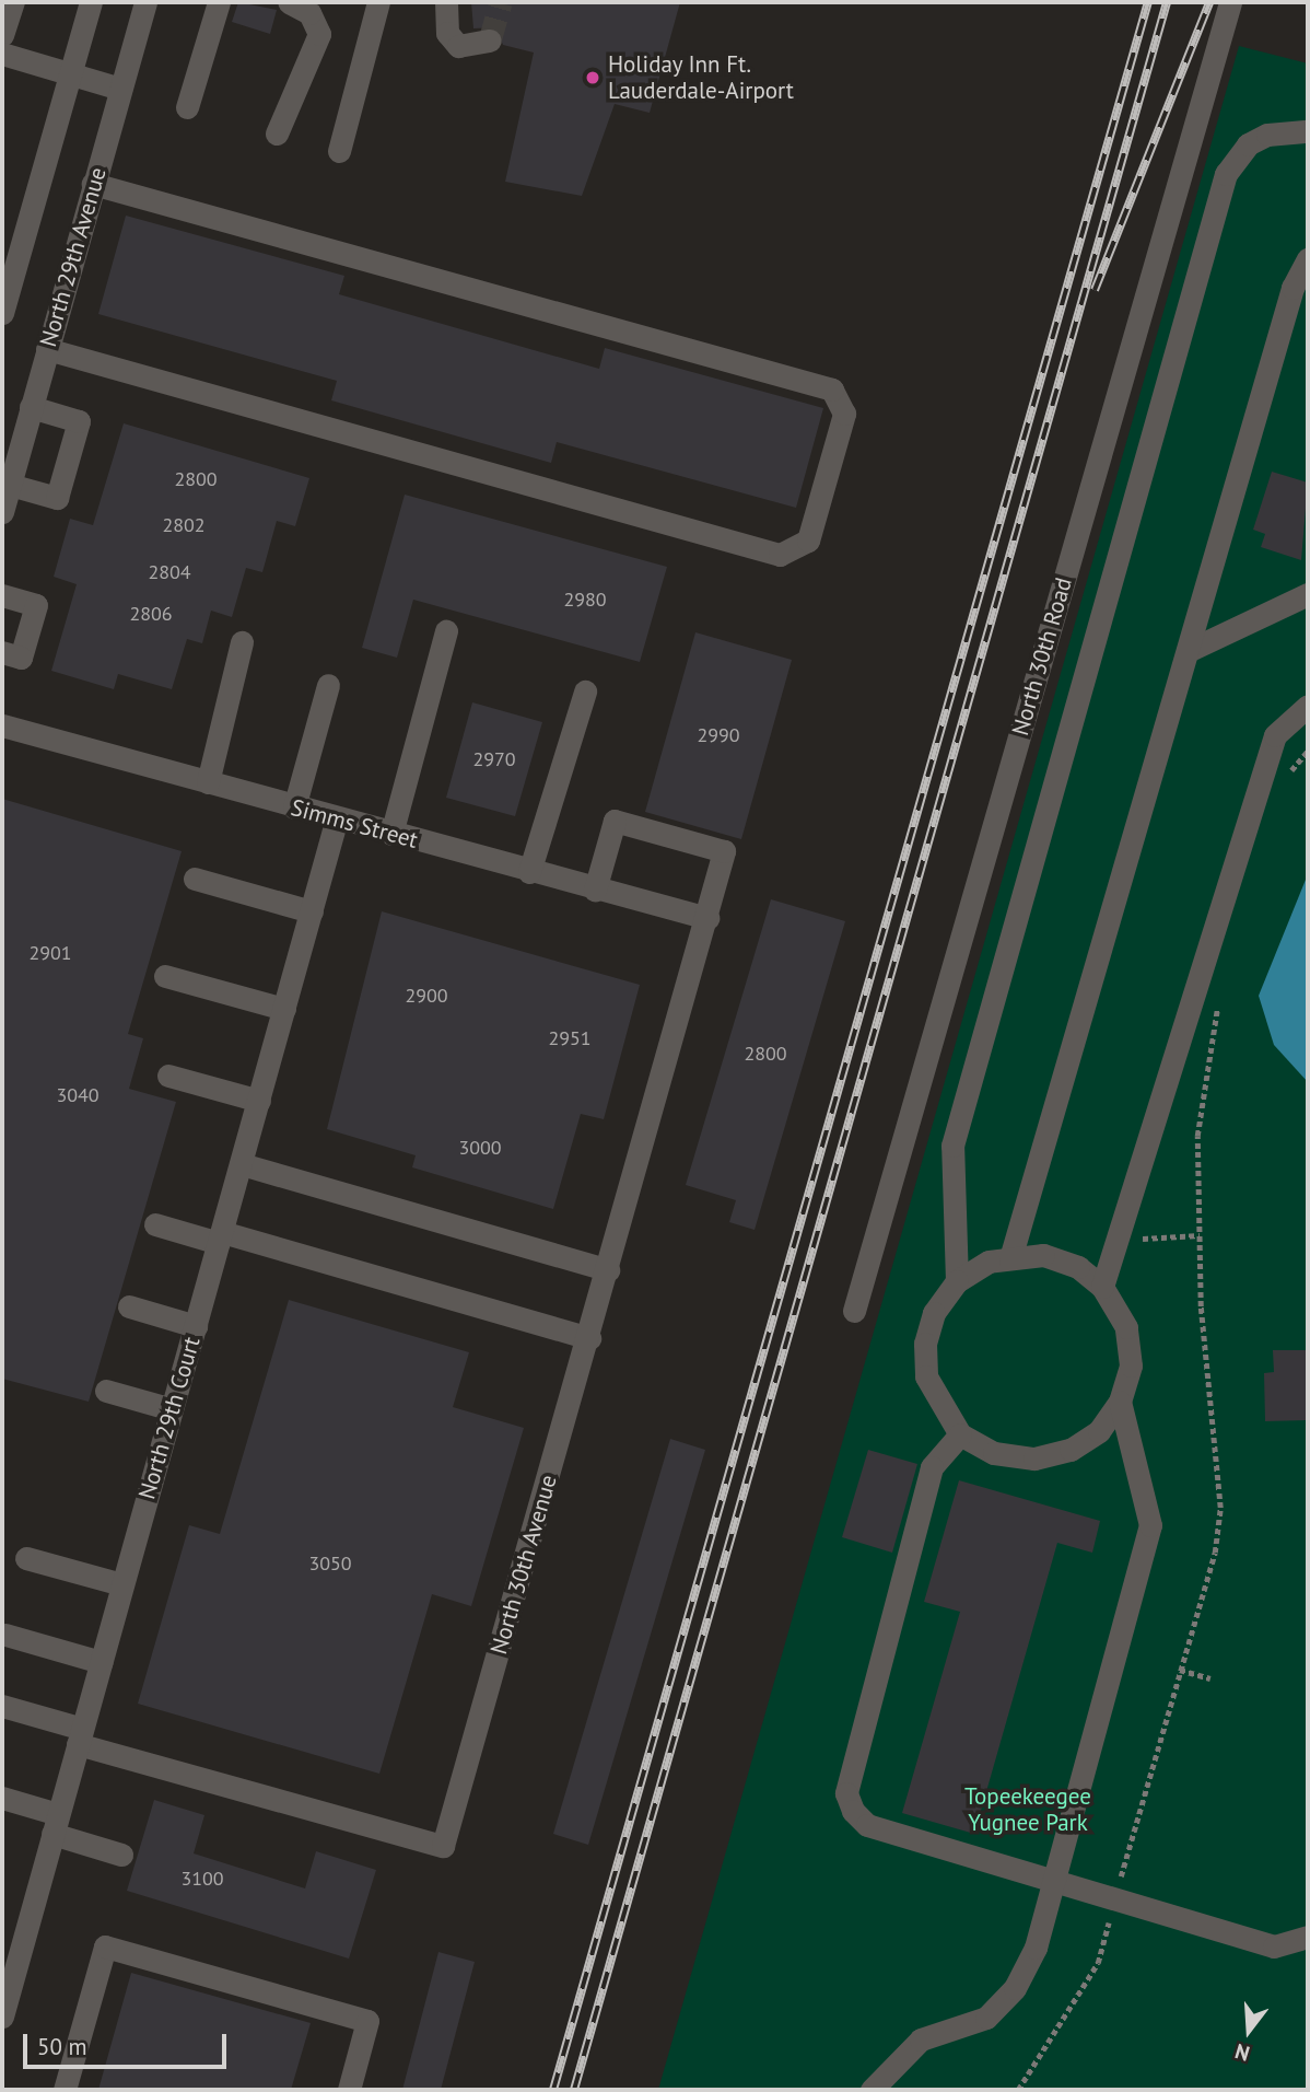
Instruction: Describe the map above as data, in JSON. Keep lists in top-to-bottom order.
{
  "streets": {
    "street": [
      "North 29th Avenue",
      "North 30th Road",
      "Simms Street",
      "North 29th Court",
      "North 30th Avenue"
    ]
  },
  "crossings": [
    ["Simms Street", "North 29th Court"],
    ["Simms Street", "North 30th Avenue"],
    ["North 29th Court", "North 30th Avenue"]
  ],
  "parks": ["Topeekeegee Yugnee Park"],
  "places": ["Holiday Inn Ft. Lauderdale-Airport"],
  "house_numbers": [
    "2800",
    "2802",
    "2804",
    "2980",
    "2806",
    "2990",
    "2970",
    "2901",
    "2900",
    "2951",
    "2800",
    "3040",
    "3000",
    "3050",
    "3100"
  ],
  "scale_bar": "50 m",
  "north": "bottom"
}
